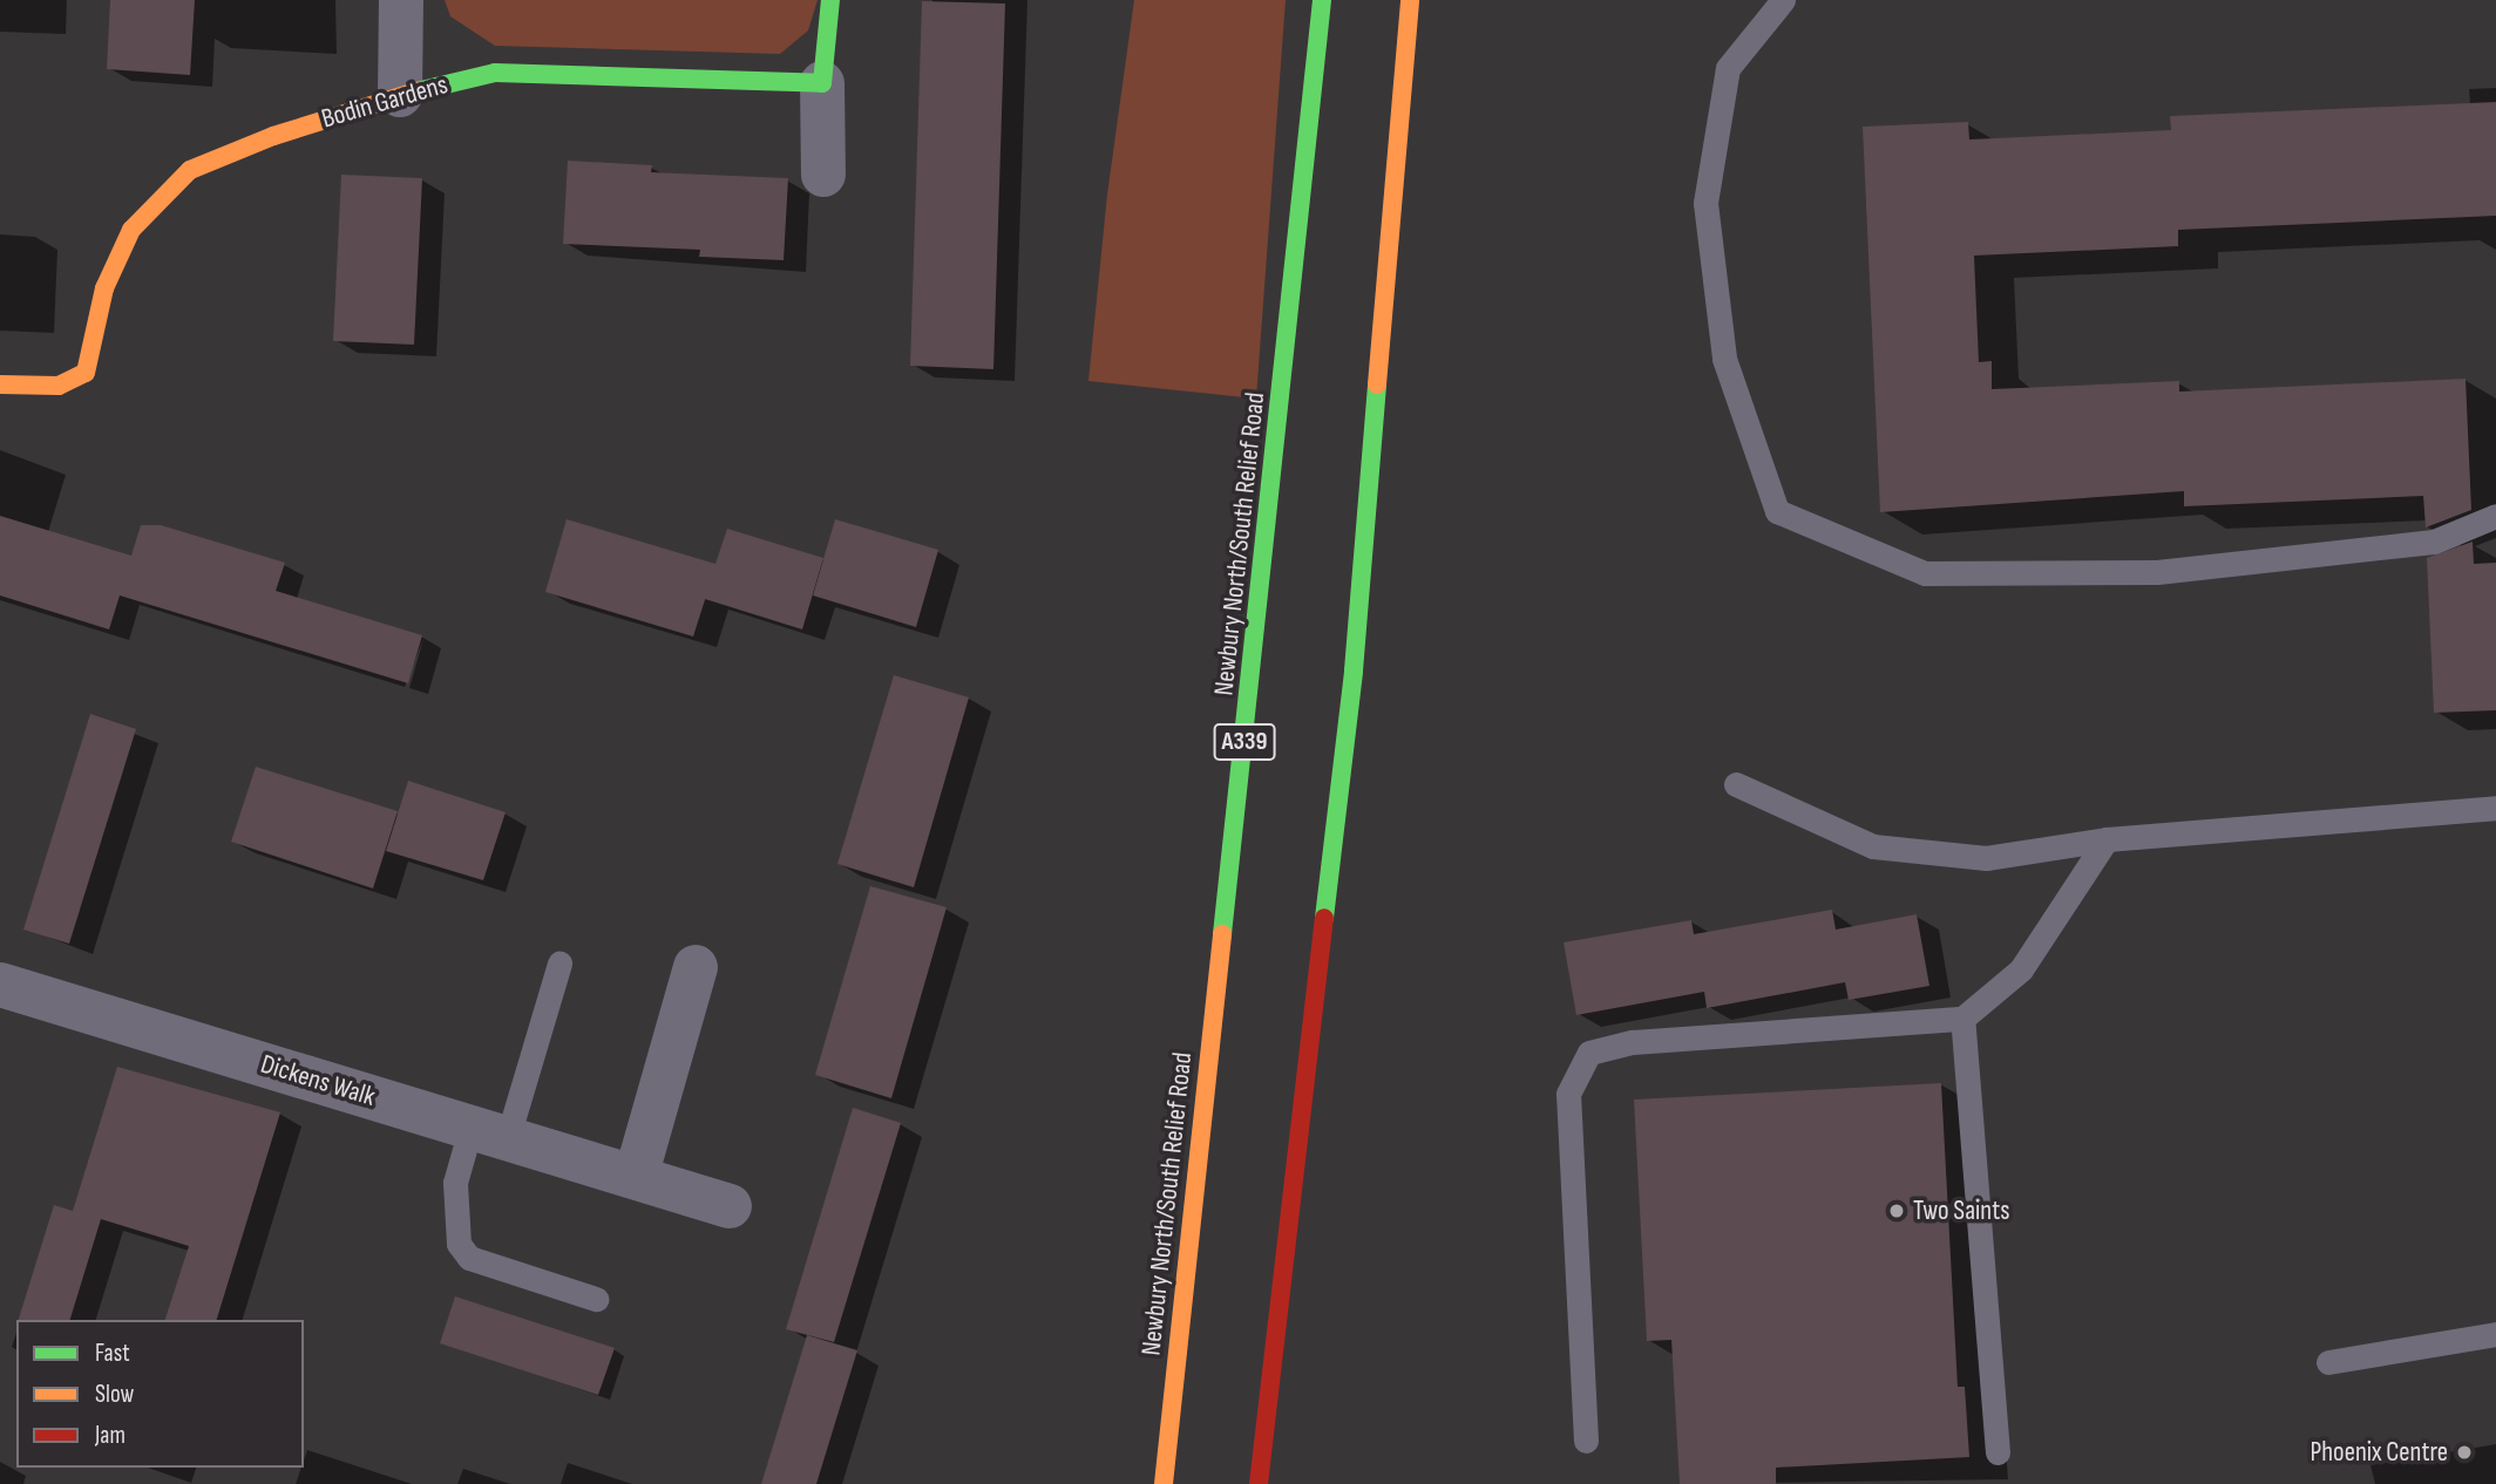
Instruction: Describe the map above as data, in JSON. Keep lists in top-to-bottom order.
{
  "streets": {
    "main road": ["Bodin Gardens", "Newbury North/South Relief Road", "A339"],
    "street": ["Dickens Walk"]
  },
  "places": ["Two Saints", "Phoenix Centre"],
  "legend": ["Fast", "Slow", "Jam"]
}
